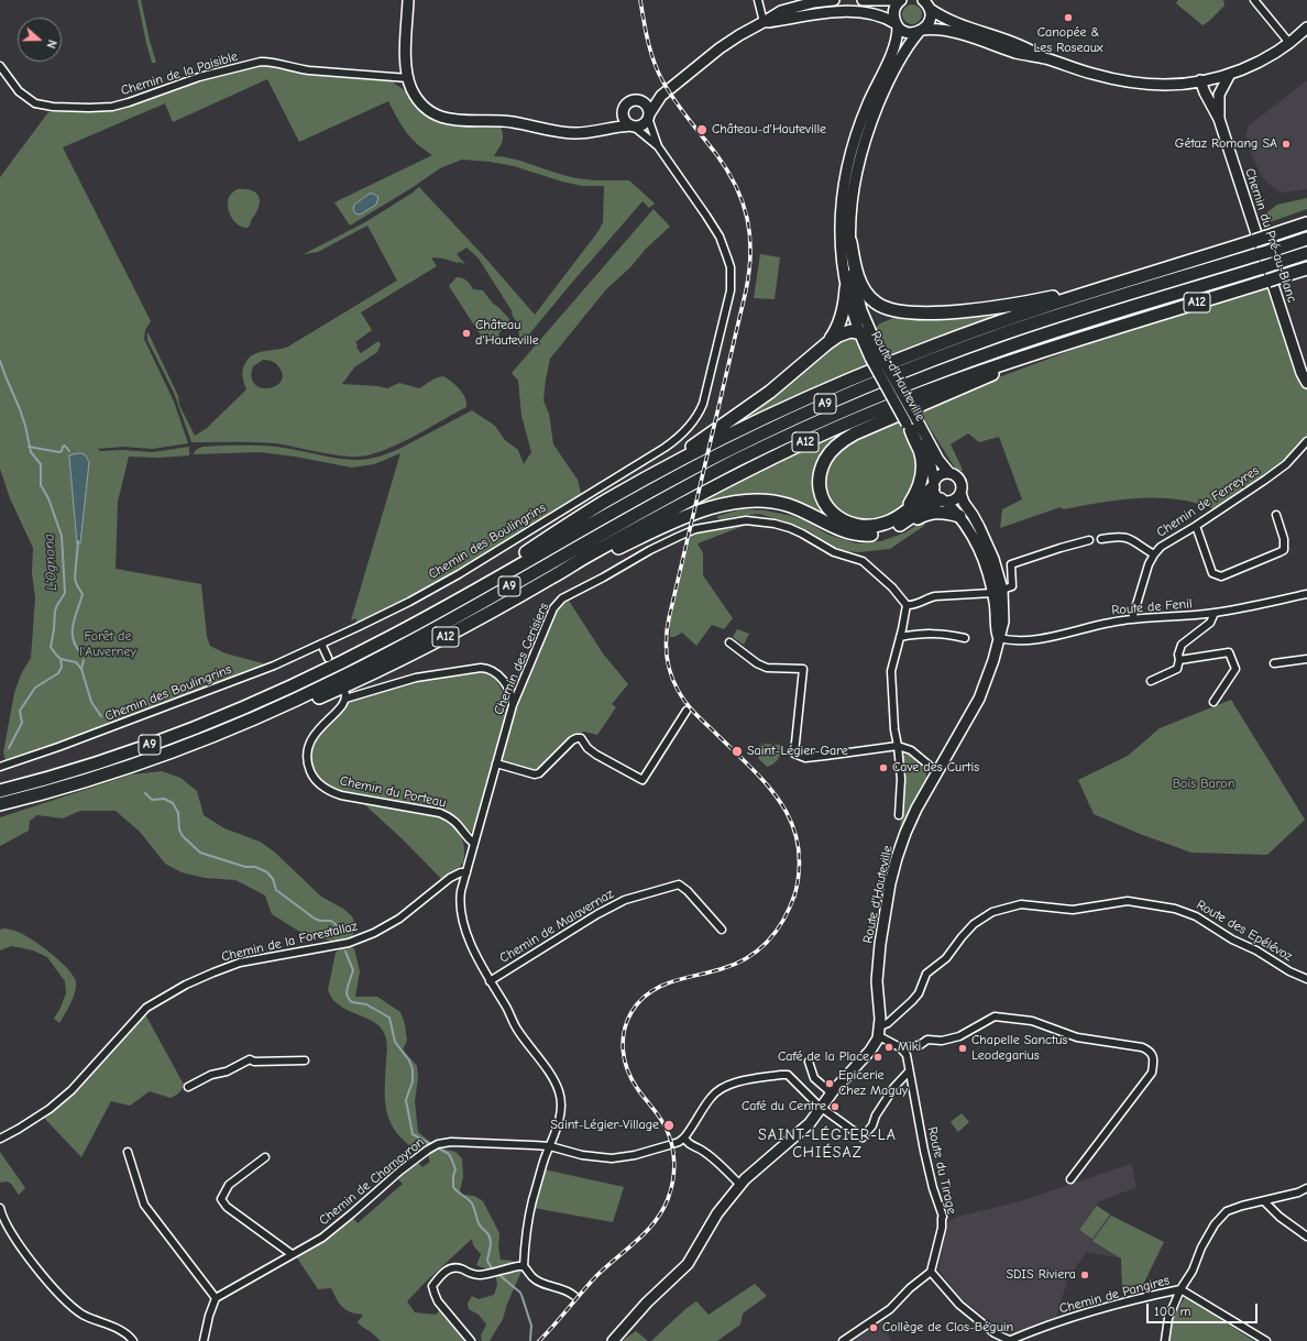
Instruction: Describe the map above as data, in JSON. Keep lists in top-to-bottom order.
{
  "streets": {
    "highway": ["A12", "A9"],
    "main road": ["Chemin du Pré-au-Blanc", "Route d'Hauteville"],
    "street": [
      "Chemin de la Paisible",
      "Chemin de Ferreyres",
      "Chemin des Boulingrins",
      "Route de Fenil",
      "Chemin des Cerisiers",
      "Chemin du Porteau",
      "Chemin de Malavernaz",
      "Route des Epélévoz",
      "Chemin de la Forestallaz",
      "Route du Tirage",
      "Chemin de Chamoyron",
      "Chemin de Pangires"
    ]
  },
  "crossings": [
    ["A12", "A9"],
    ["Route d'Hauteville", "Route de Fenil"],
    ["Route d'Hauteville", "Route des Epélévoz"],
    ["Chemin de Ferreyres", "Route de Fenil"],
    ["Chemin des Cerisiers", "Chemin du Porteau"],
    ["Chemin des Cerisiers", "Chemin de Malavernaz"],
    ["Chemin des Cerisiers", "Chemin de la Forestallaz"],
    ["Chemin des Cerisiers", "Chemin de Chamoyron"]
  ],
  "districts": ["SAINT-LÉGIER-LA CHIÉSAZ"],
  "water": ["L'Ognona"],
  "parks": ["Forêt de l'Auverney", "Bois Baron"],
  "places": [
    "Canopée & Les Roseaux",
    "Château-d'Hauteville",
    "Gétaz Romang SA",
    "Château d'Hauteville",
    "Saint-Légier-Gare",
    "Cave des Curtis",
    "Miki",
    "Chapelle Sanctus Leodegarius",
    "Café de la Place",
    "Epicerie Chez Maguy",
    "Café du Centre",
    "Saint-Légier-Village",
    "SDIS Riviera",
    "Collège de Clos-Béguin"
  ],
  "scale_bar": "100 m",
  "north": "right"
}
